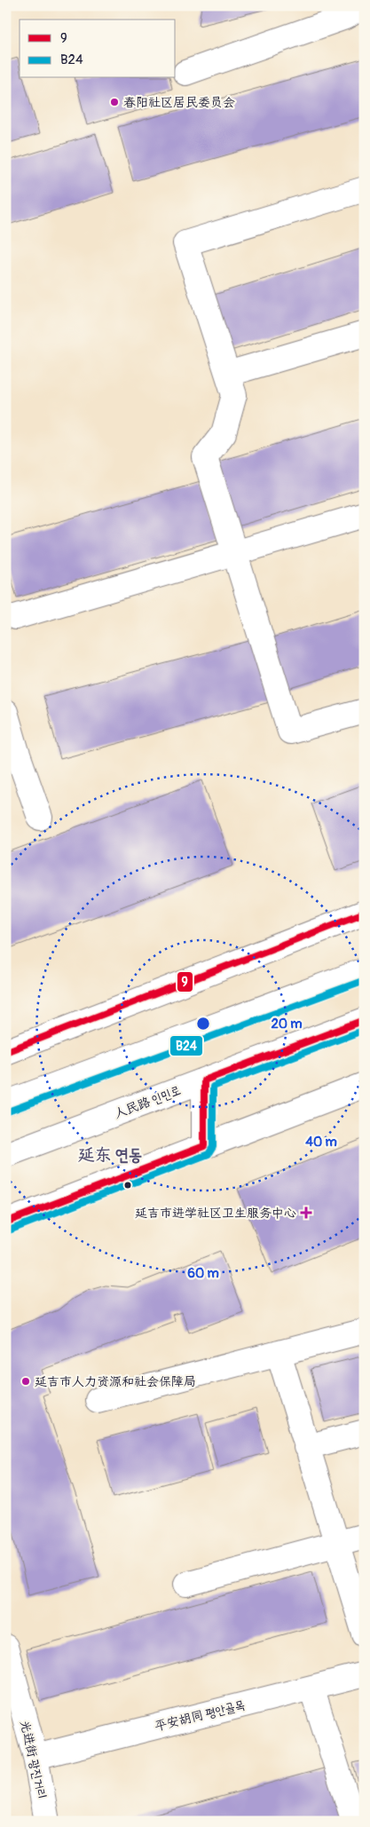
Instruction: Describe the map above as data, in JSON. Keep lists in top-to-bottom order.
{
  "streets": {
    "street": ["人民路 인민로", "平安胡同 평안골목", "光进街 광진거리"]
  },
  "crossings": [
    ["平安胡同 평안골목", "光进街 광진거리"]
  ],
  "districts": ["延东 연동"],
  "places": {
    "other": ["春阳社区居民委员会", "延吉市人力资源和社会保障局"],
    "health": ["延吉市进学社区卫生服务中心"]
  },
  "lines": ["transit line 9", "transit line B24"],
  "legend": ["9", "B24"],
  "rings": ["20 m", "40 m", "60 m"]
}
